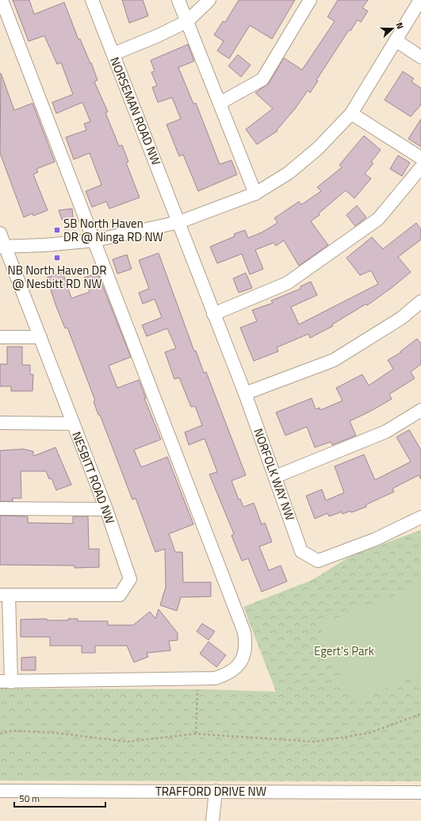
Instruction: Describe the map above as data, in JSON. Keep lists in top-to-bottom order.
{
  "streets": {
    "street": [
      "NORSEMAN ROAD NW",
      "NORFOLK WAY NW",
      "NESBITT ROAD NW",
      "TRAFFORD DRIVE NW"
    ]
  },
  "crossings": [
    ["NORSEMAN ROAD NW", "NORFOLK WAY NW"]
  ],
  "parks": ["Egert's Park"],
  "places": {
    "transit": ["SB North Haven DR @ Ninga RD NW", "NB North Haven DR @ Nesbitt RD NW"]
  },
  "scale_bar": "50 m",
  "north": "right"
}
